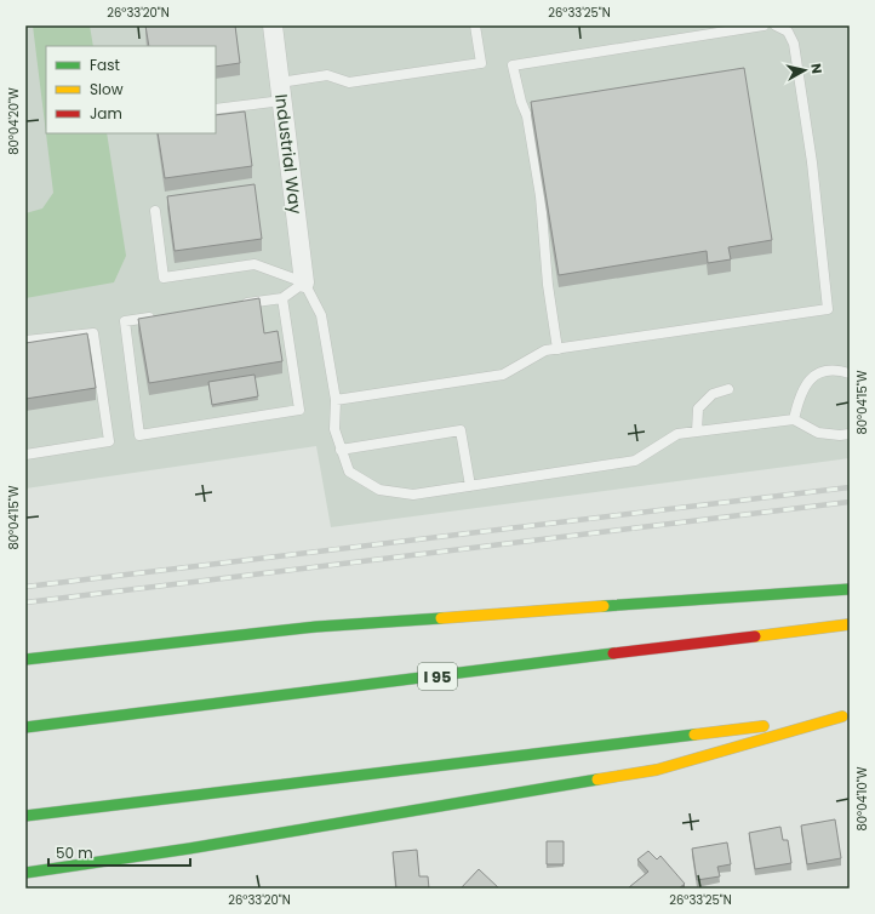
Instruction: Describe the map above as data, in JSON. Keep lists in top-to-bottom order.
{
  "streets": {
    "highway": ["I 95"],
    "street": ["Industrial Way"]
  },
  "legend": ["Fast", "Slow", "Jam"],
  "scale_bar": "50 m",
  "north": "right",
  "coordinates": [
    "26°33'20\"N",
    "26°33'25\"N",
    "80°04'20\"W",
    "80°04'15\"W",
    "80°04'10\"W"
  ]
}
